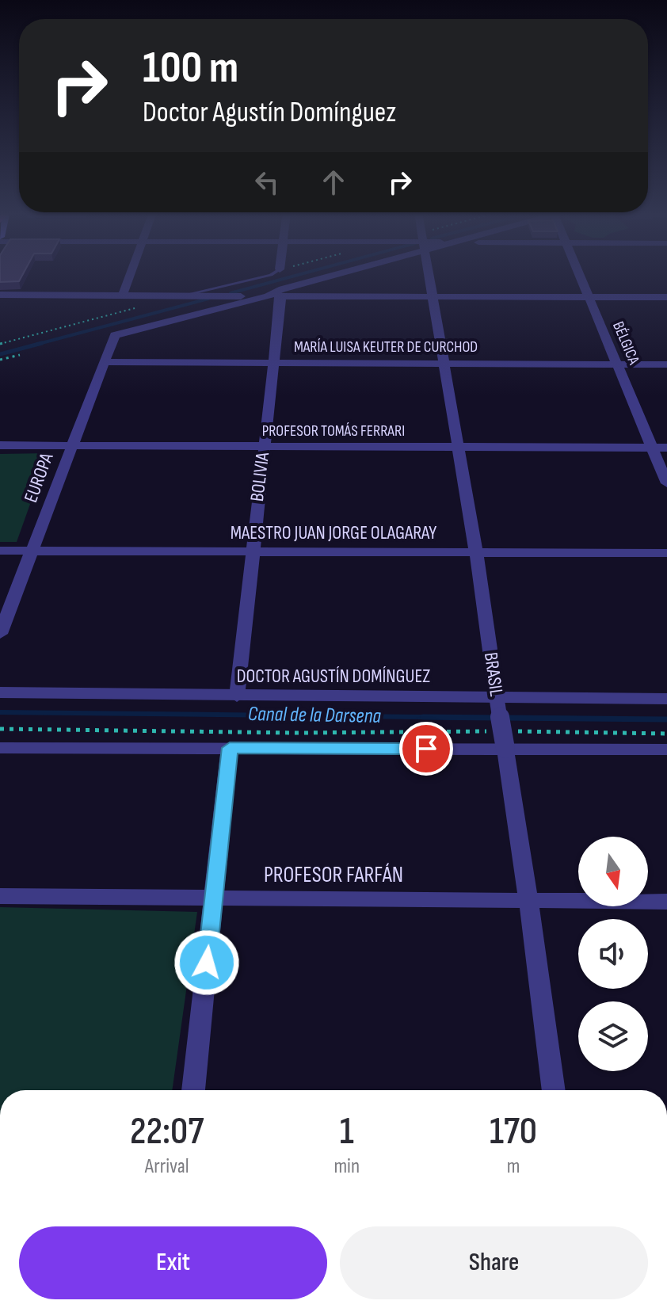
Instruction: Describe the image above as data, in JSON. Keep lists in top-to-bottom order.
{
  "streets": {
    "street": [
      "BÉLGICA",
      "MARÍA LUISA KEUTER DE CURCHOD",
      "PROFESOR TOMÁS FERRARI",
      "BOLIVIA",
      "EUROPA",
      "MAESTRO JUAN JORGE OLAGARAY",
      "BRASIL",
      "DOCTOR AGUSTÍN DOMÍNGUEZ",
      "PROFESOR FARFÁN"
    ]
  },
  "crossings": [
    ["BÉLGICA", "MARÍA LUISA KEUTER DE CURCHOD"],
    ["BÉLGICA", "PROFESOR TOMÁS FERRARI"],
    ["MARÍA LUISA KEUTER DE CURCHOD", "BOLIVIA"],
    ["MARÍA LUISA KEUTER DE CURCHOD", "EUROPA"],
    ["MARÍA LUISA KEUTER DE CURCHOD", "BRASIL"],
    ["PROFESOR TOMÁS FERRARI", "BOLIVIA"],
    ["PROFESOR TOMÁS FERRARI", "EUROPA"],
    ["PROFESOR TOMÁS FERRARI", "BRASIL"],
    ["BOLIVIA", "EUROPA"],
    ["BOLIVIA", "MAESTRO JUAN JORGE OLAGARAY"],
    ["BOLIVIA", "DOCTOR AGUSTÍN DOMÍNGUEZ"],
    ["EUROPA", "MAESTRO JUAN JORGE OLAGARAY"],
    ["MAESTRO JUAN JORGE OLAGARAY", "BRASIL"],
    ["BRASIL", "DOCTOR AGUSTÍN DOMÍNGUEZ"],
    ["BRASIL", "PROFESOR FARFÁN"]
  ],
  "water": ["Canal de la Darsena"],
  "north": "bottom",
  "page": {
    "turn": ["100 m", "Doctor Agustín Domínguez"],
    "eta": [
      "22:07",
      "Arrival",
      "1",
      "min",
      "170",
      "m"
    ],
    "buttons": ["Exit", "Share"]
  }
}
